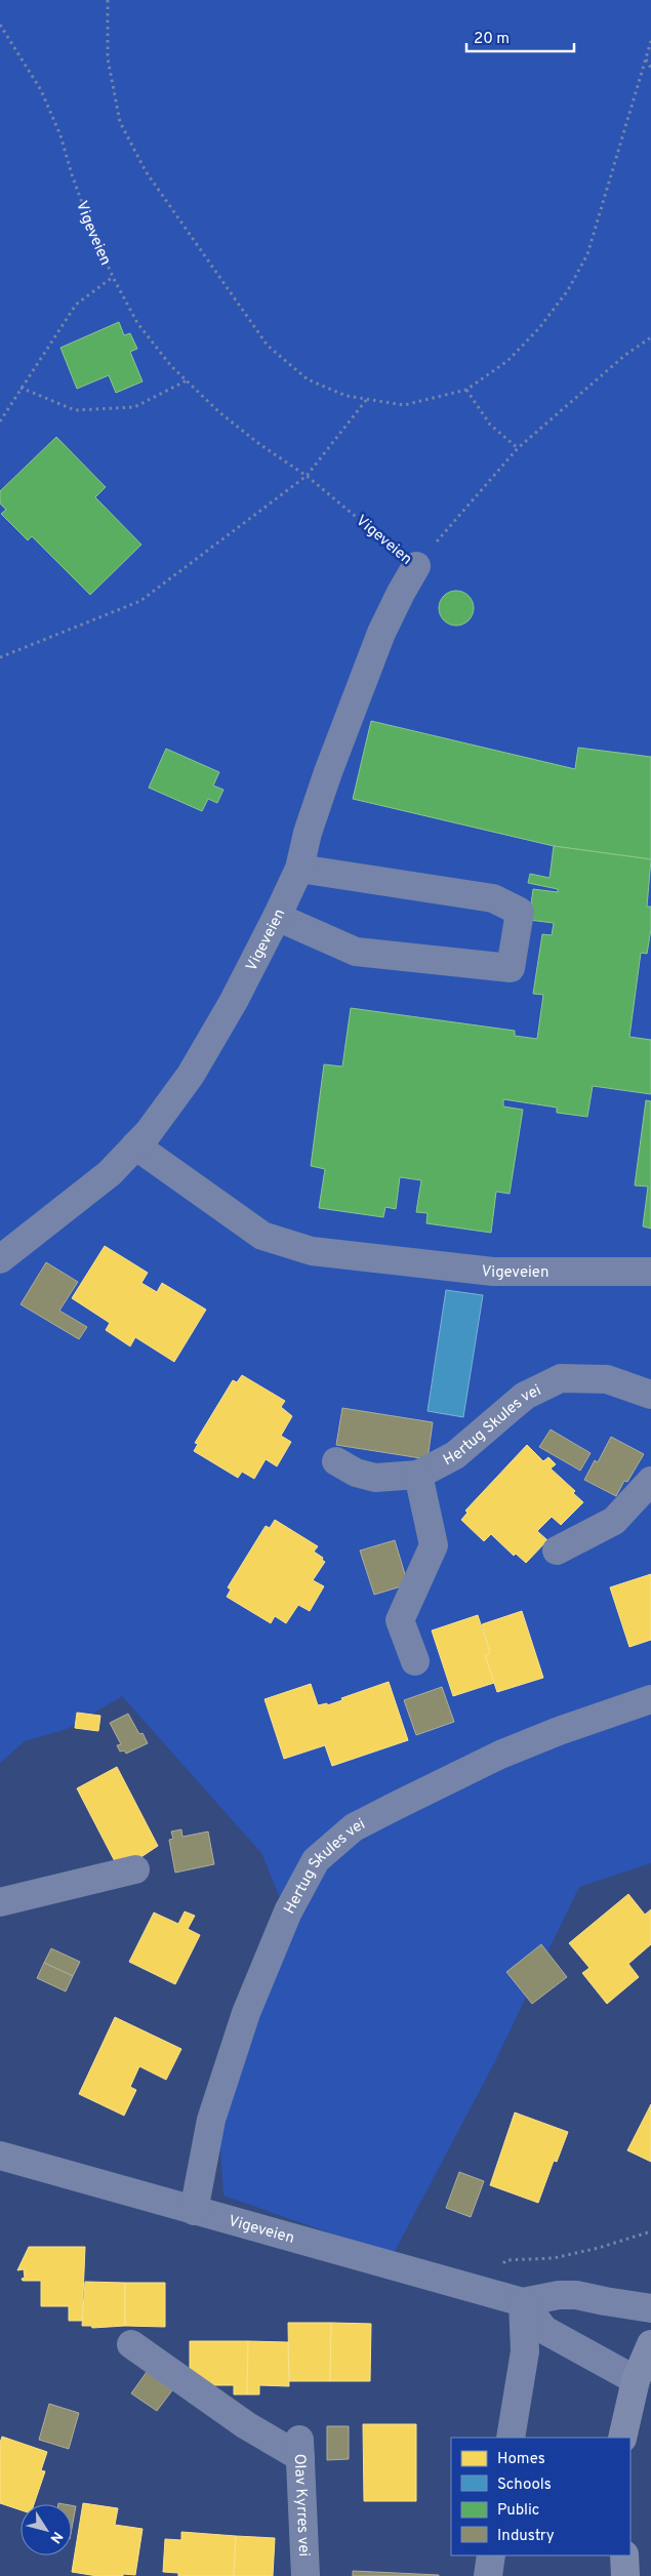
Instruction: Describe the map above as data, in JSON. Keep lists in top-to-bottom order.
{
  "streets": {
    "street": ["Vigeveien", "Hertug Skules vei", "Olav Kyrres vei"]
  },
  "crossings": [
    ["Vigeveien", "Hertug Skules vei"]
  ],
  "legend": [
    "Homes",
    "Schools",
    "Public",
    "Industry"
  ],
  "scale_bar": "20 m",
  "north": "bottom right"
}
